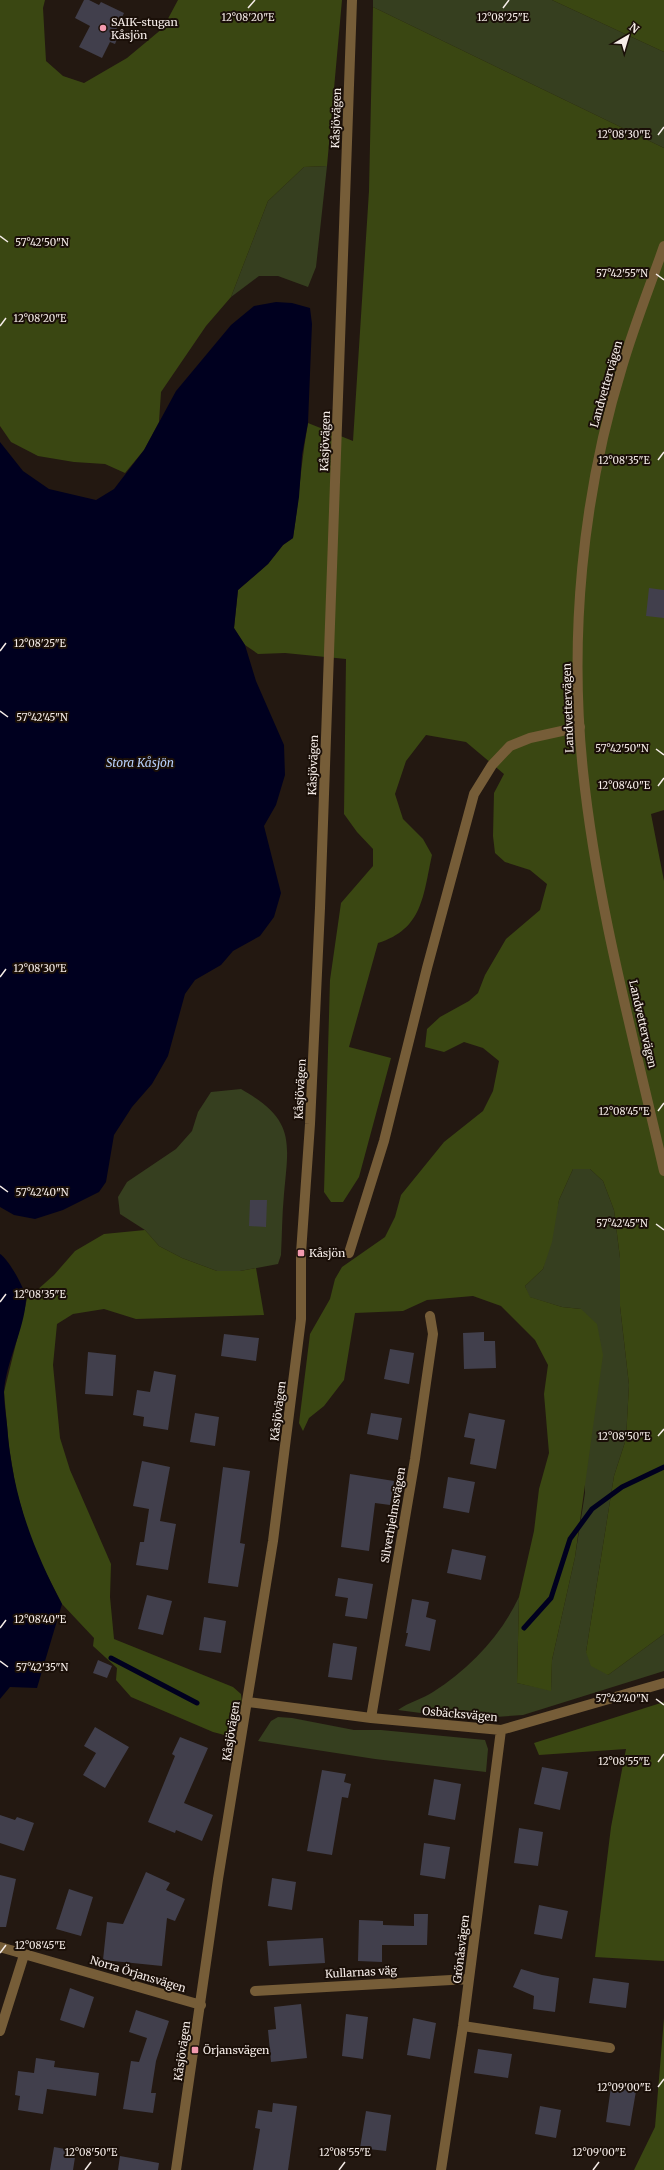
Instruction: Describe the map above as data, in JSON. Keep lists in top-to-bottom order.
{
  "streets": {
    "street": [
      "Kåsjövägen",
      "Landvettervägen",
      "Silverhjelmsvägen",
      "Osbäcksvägen",
      "Grönåsvägen",
      "Kullarnas väg",
      "Norra Örjansvägen"
    ]
  },
  "crossings": [
    ["Kåsjövägen", "Osbäcksvägen"],
    ["Kåsjövägen", "Norra Örjansvägen"],
    ["Silverhjelmsvägen", "Osbäcksvägen"],
    ["Osbäcksvägen", "Grönåsvägen"],
    ["Grönåsvägen", "Kullarnas väg"]
  ],
  "water": ["Stora Kåsjön"],
  "places": {
    "other": ["SAIK-stugan Kåsjön"],
    "transit": ["Kåsjön", "Örjansvägen"]
  },
  "north": "top right",
  "coordinates": [
    "12°08'20\"E",
    "12°08'25\"E",
    "12°08'30\"E",
    "57°42'50\"N",
    "57°42'55\"N",
    "12°08'35\"E",
    "57°42'45\"N",
    "12°08'40\"E",
    "12°08'45\"E",
    "57°42'40\"N",
    "12°08'50\"E",
    "57°42'35\"N",
    "12°08'55\"E",
    "12°09'00\"E"
  ]
}
